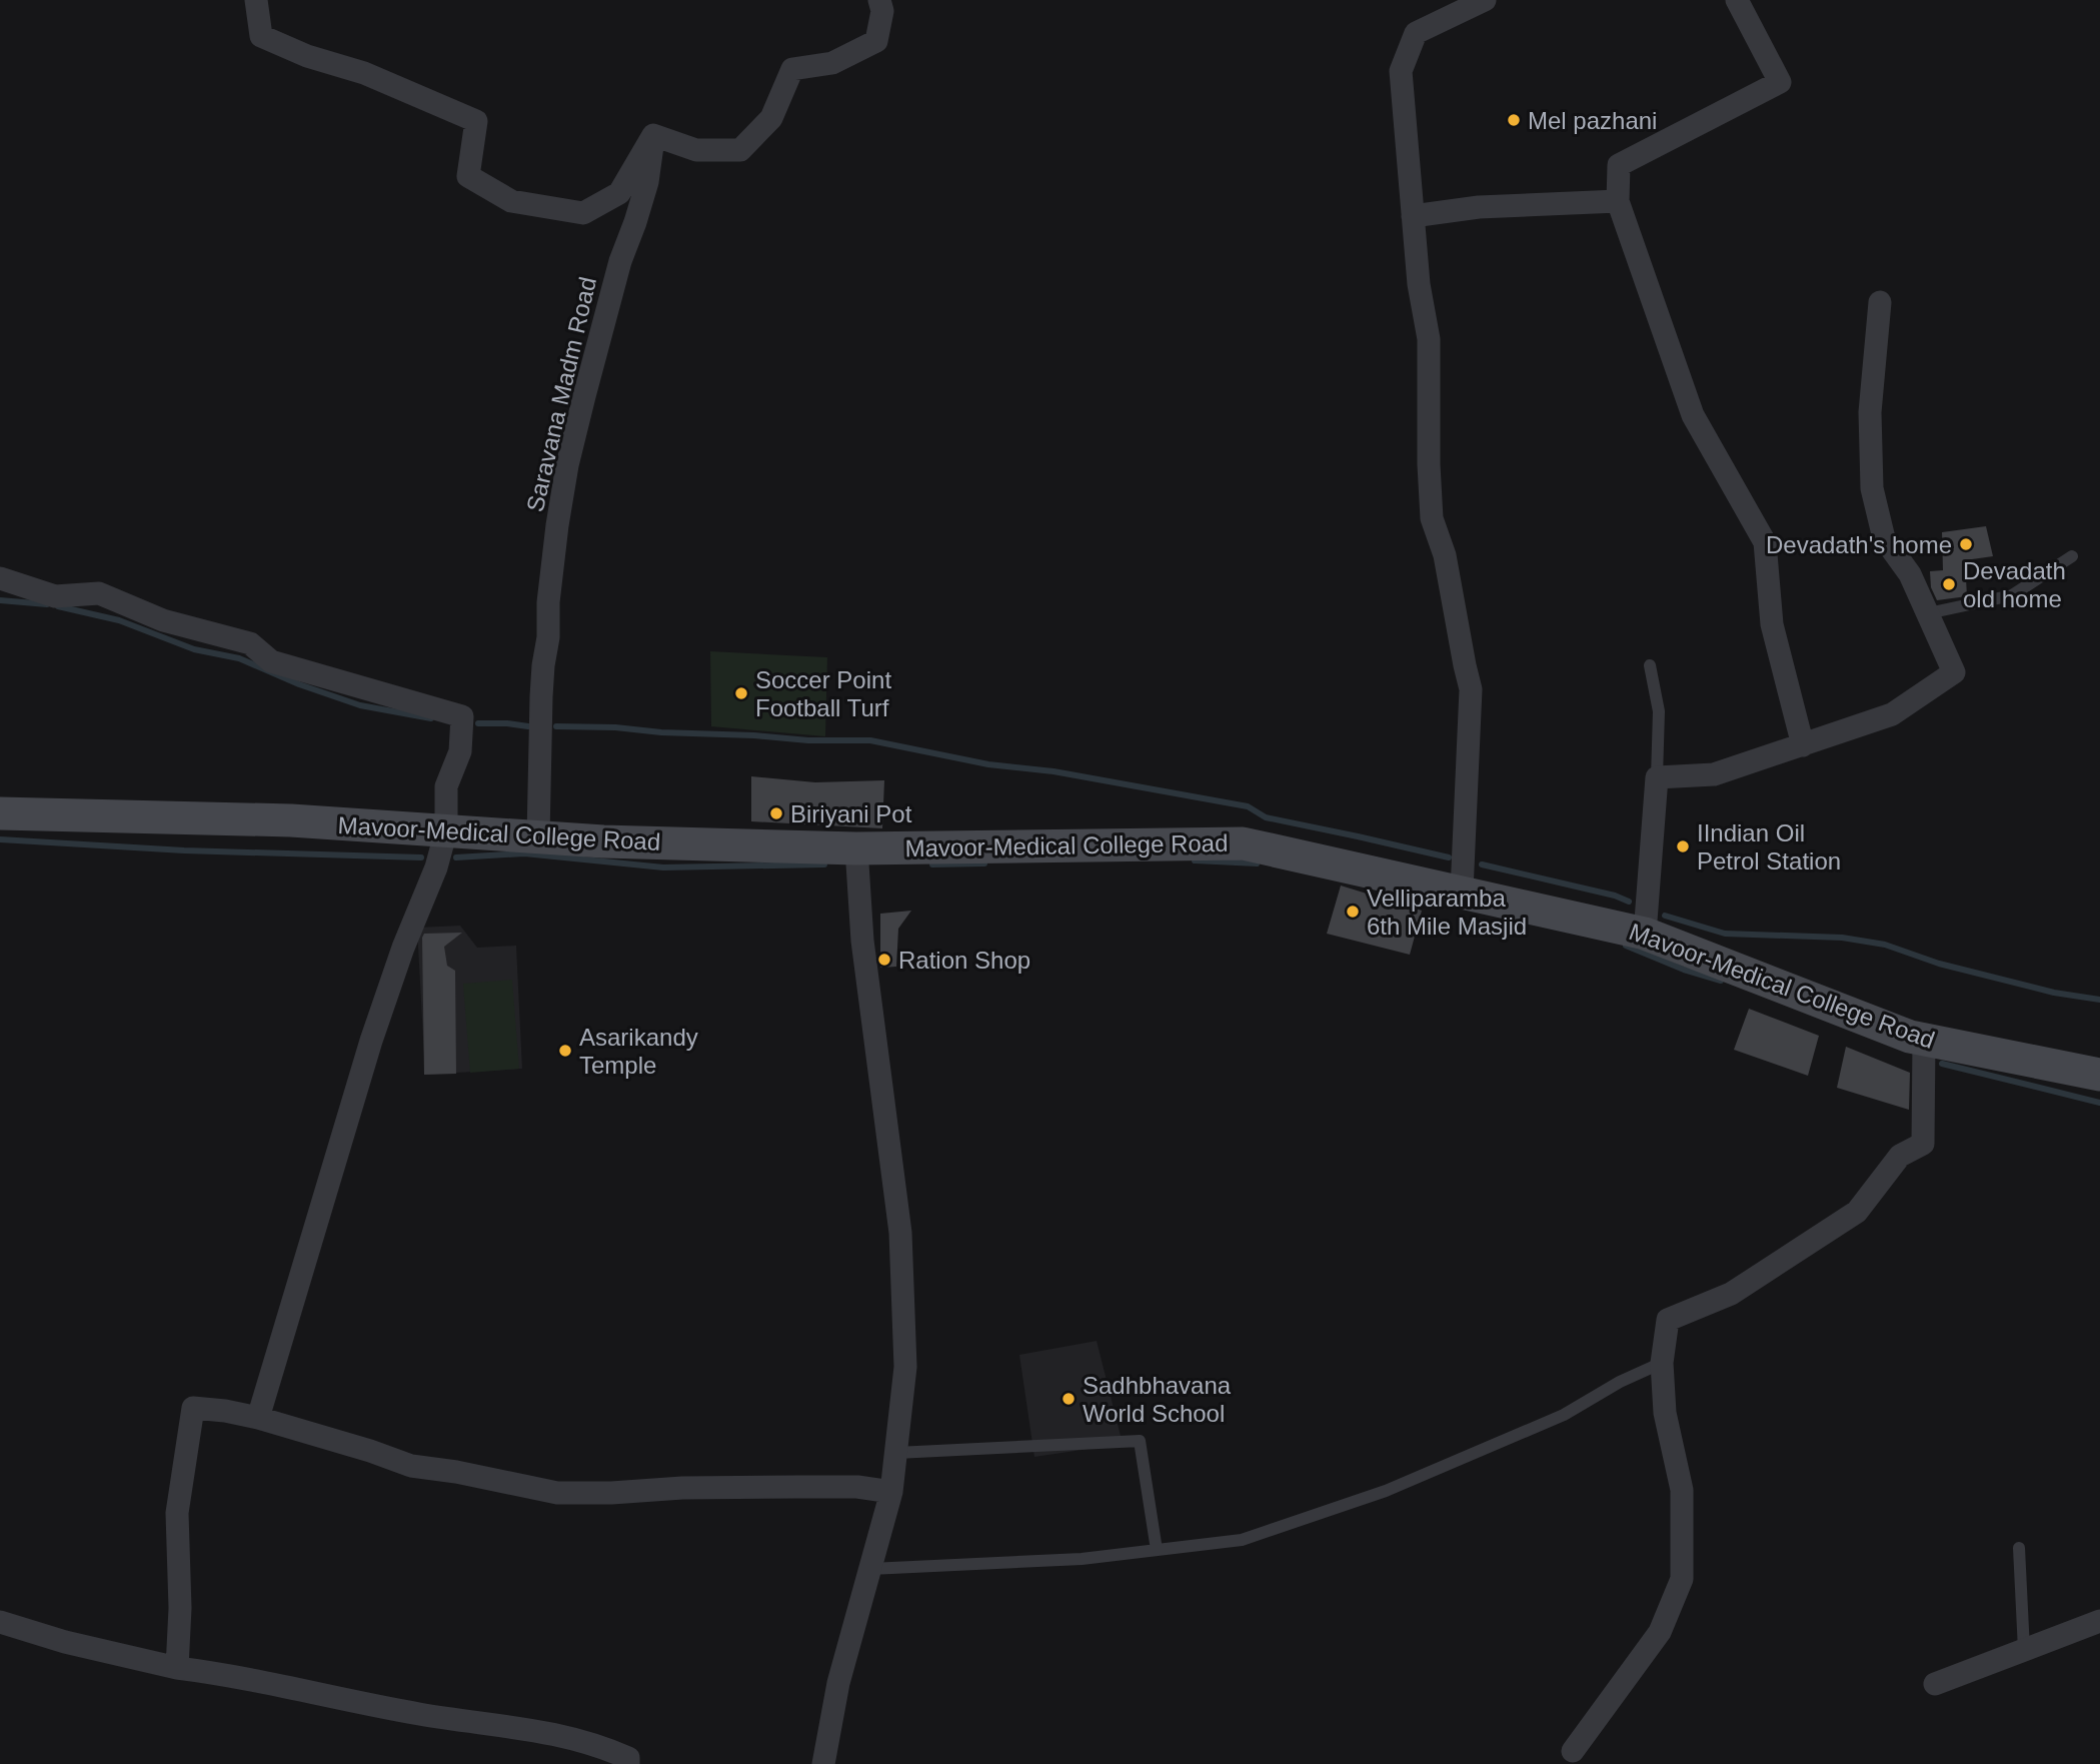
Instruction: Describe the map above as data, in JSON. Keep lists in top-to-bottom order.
{
  "streets": {
    "main road": ["Mavoor-Medical College Road"],
    "street": ["Saravana Madm Road"]
  },
  "crossings": [
    ["Saravana Madm Road", "Mavoor-Medical College Road"]
  ],
  "places": [
    "Mel pazhani",
    "Devadath's home",
    "Devadath old home",
    "Soccer Point Football Turf",
    "Biriyani Pot",
    "IIndian Oil Petrol Station",
    "Velliparamba 6th Mile Masjid",
    "Ration Shop",
    "Asarikandy Temple",
    "Sadhbhavana World School"
  ]
}
